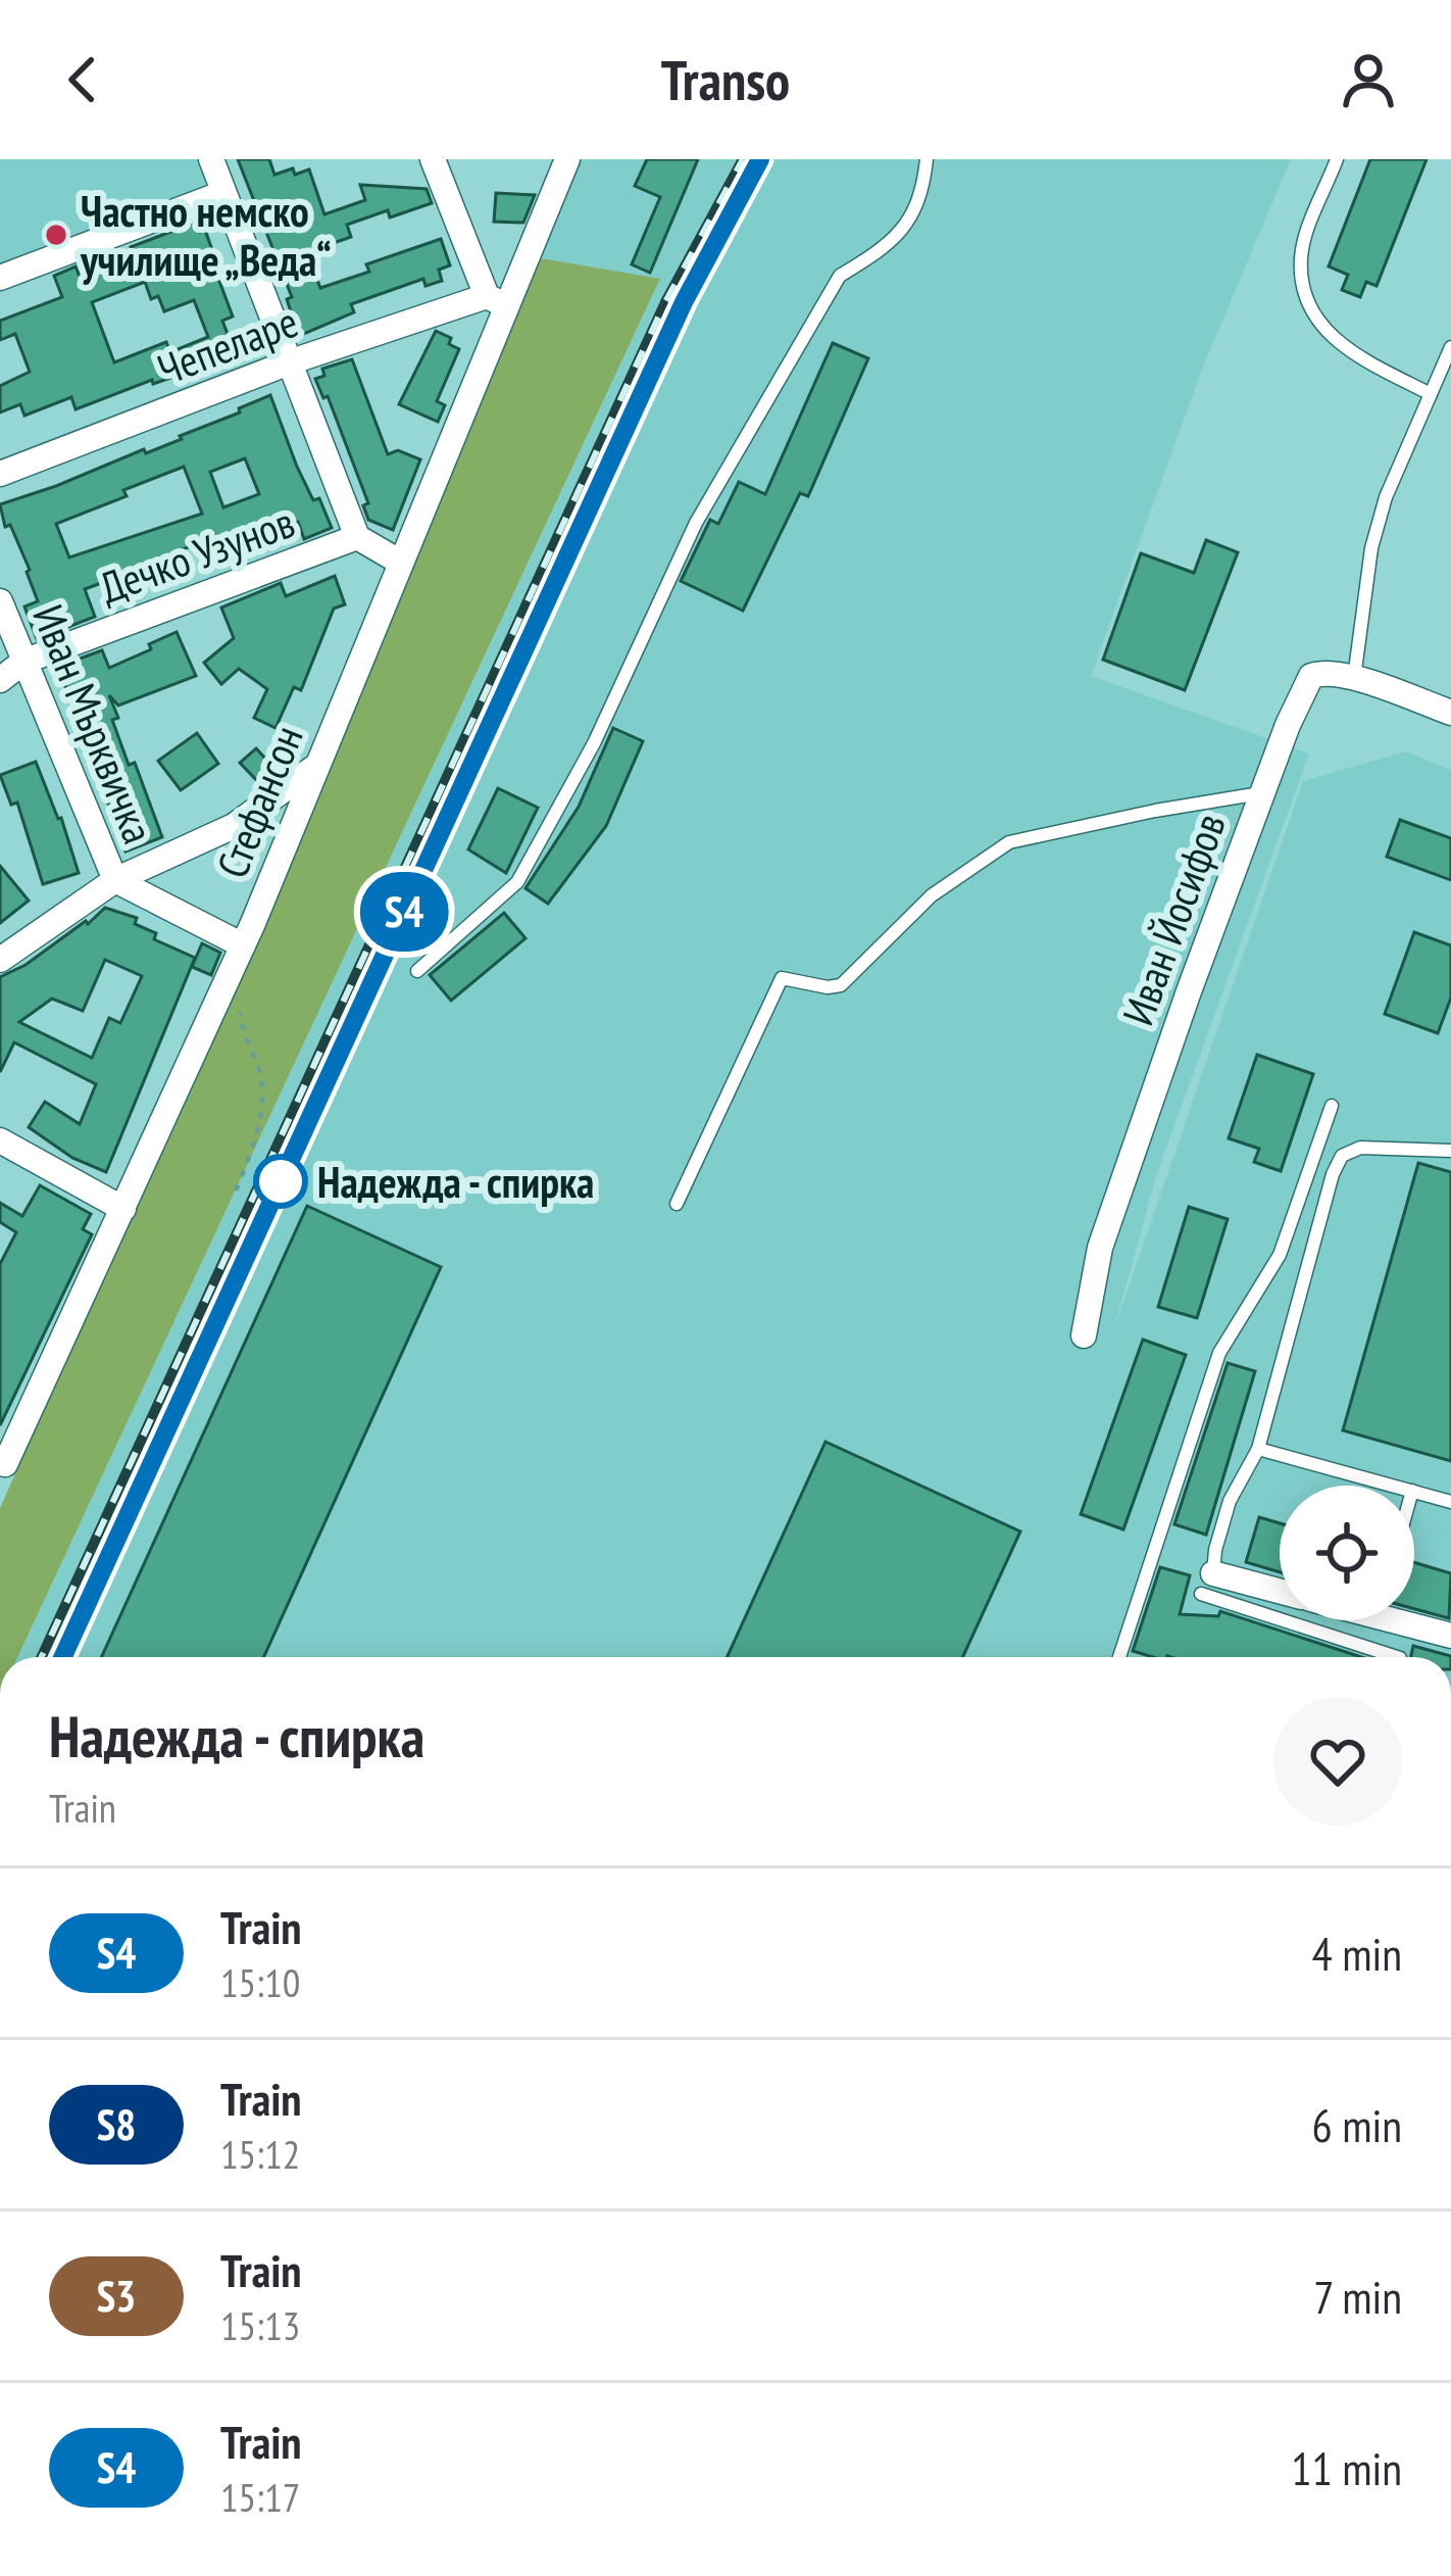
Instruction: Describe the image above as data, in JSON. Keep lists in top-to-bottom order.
{
  "streets": {
    "street": [
      "Чепеларе",
      "Дечко Узунов",
      "Иван Мърквичка",
      "Стефансон",
      "Иван Йосифов"
    ]
  },
  "crossings": [
    ["Чепеларе", "Стефансон"],
    ["Дечко Узунов", "Иван Мърквичка"],
    ["Иван Мърквичка", "Стефансон"]
  ],
  "places": ["Частно немско училище „Веда“", "Надежда - спирка"],
  "page": {
    "header": "Transo",
    "on_map": "S4",
    "heading": ["Надежда - спирка", "Train"],
    "list": [
      {
        "mark": "S4",
        "name": "Train",
        "note": "15:10",
        "value": "4 min"
      },
      {
        "mark": "S8",
        "name": "Train",
        "note": "15:12",
        "value": "6 min"
      },
      {
        "mark": "S3",
        "name": "Train",
        "note": "15:13",
        "value": "7 min"
      },
      {
        "mark": "S4",
        "name": "Train",
        "note": "15:17",
        "value": "11 min"
      }
    ]
  }
}
